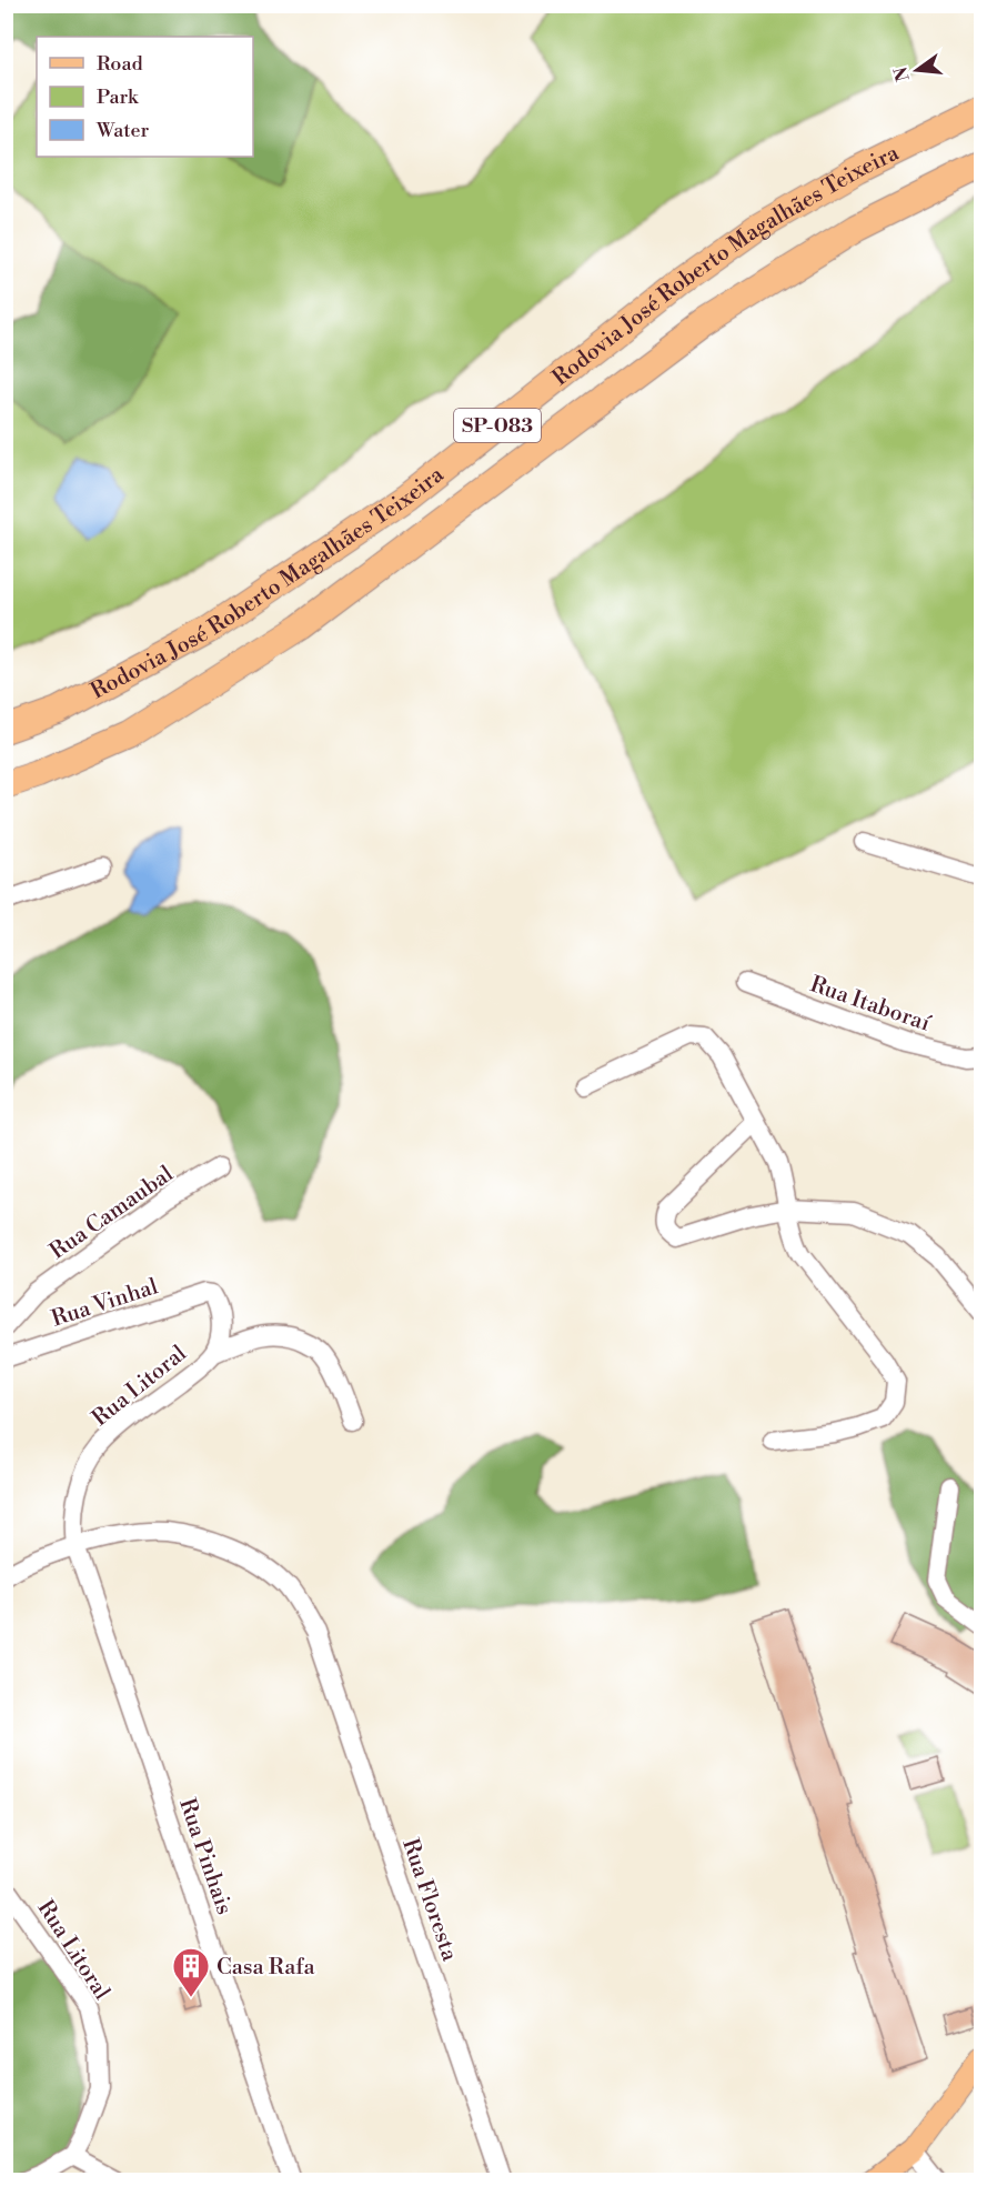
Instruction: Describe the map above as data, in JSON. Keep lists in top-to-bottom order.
{
  "streets": {
    "highway": ["Rodovia José Roberto Magalhães Teixeira", "SP-083"],
    "street": [
      "Rua Itaboraí",
      "Rua Camaubal",
      "Rua Vinhal",
      "Rua Litoral",
      "Rua Pinhais",
      "Rua Floresta"
    ]
  },
  "crossings": [
    ["Rua Vinhal", "Rua Litoral"],
    ["Rua Litoral", "Rua Pinhais"],
    ["Rua Litoral", "Rua Floresta"],
    ["Rua Pinhais", "Rua Floresta"]
  ],
  "places": {
    "building": ["Casa Rafa"]
  },
  "legend": ["Road", "Park", "Water"],
  "north": "left"
}
